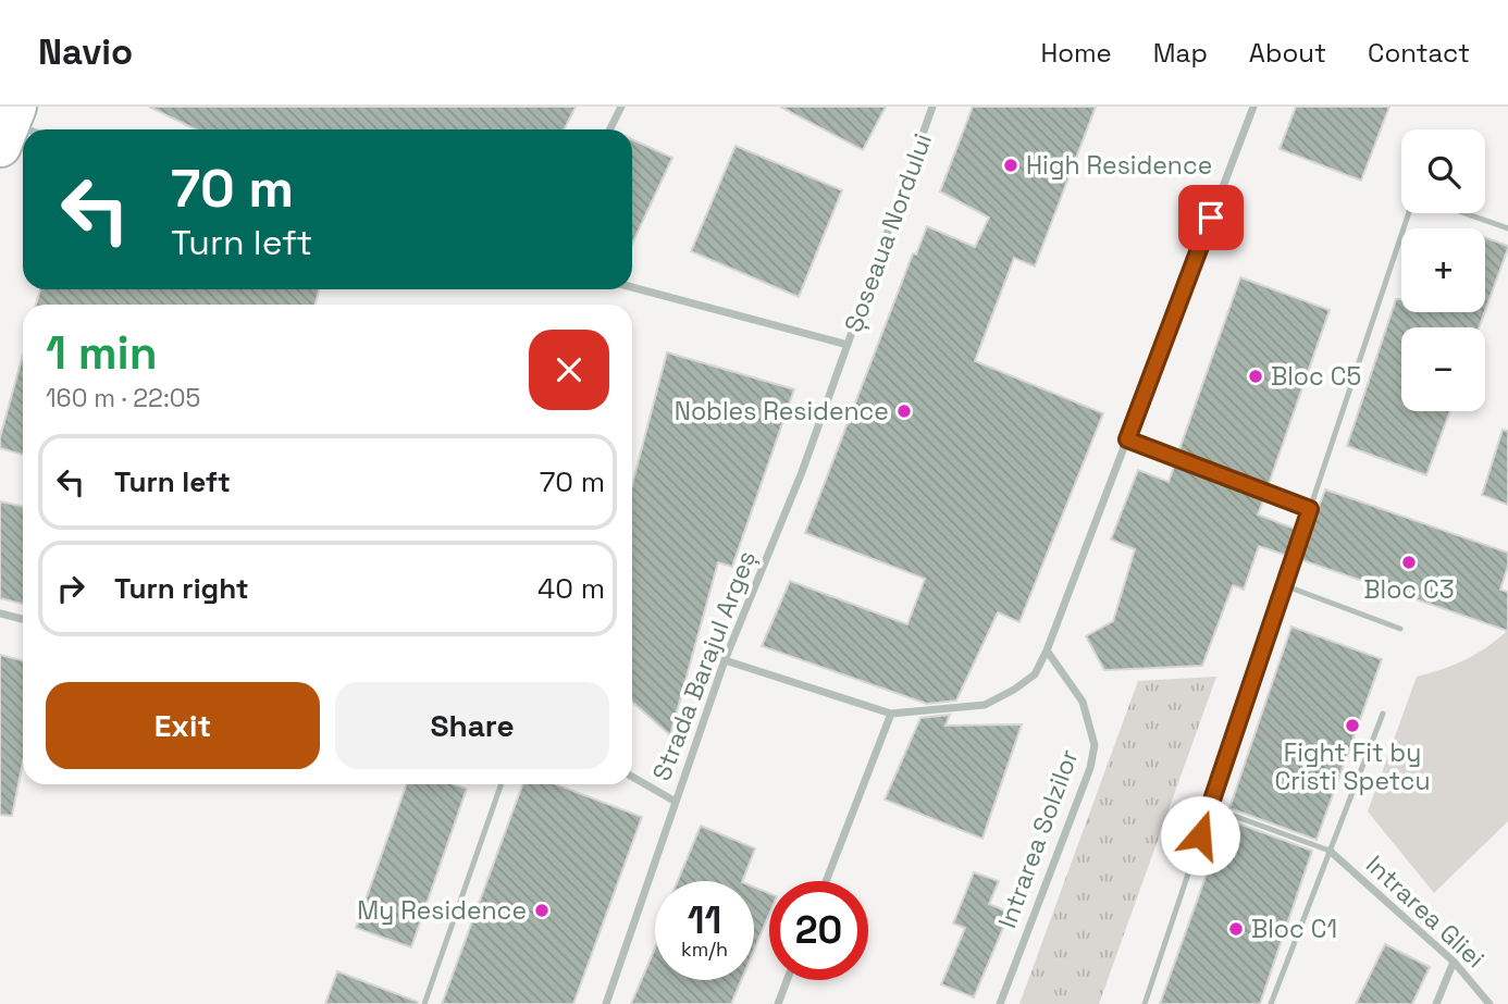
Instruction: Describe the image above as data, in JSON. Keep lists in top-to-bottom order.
{
  "streets": {
    "street": [
      "Șoseaua Nordului",
      "Strada Barajul Argeș",
      "Intrarea Solzilor",
      "Intrarea Gliei"
    ]
  },
  "crossings": [
    ["Șoseaua Nordului", "Strada Barajul Argeș"]
  ],
  "places": [
    "High Residence",
    "Bloc C5",
    "Nobles Residence",
    "Bloc C3",
    "Fight Fit by Cristi Spetcu",
    "My Residence",
    "Bloc C1"
  ],
  "page": {
    "header": "Navio",
    "nav": [
      "Home",
      "Map",
      "About",
      "Contact"
    ],
    "map_buttons": ["+", "−"],
    "turn": ["70 m", "Turn left"],
    "heading": ["1 min", "160 m · 22:05"],
    "list": [
      {
        "name": "Turn left",
        "value": "70 m"
      },
      {
        "name": "Turn right",
        "value": "40 m"
      }
    ],
    "buttons": ["Exit", "Share"],
    "speed": "11 km/h",
    "limit": "20"
  }
}
